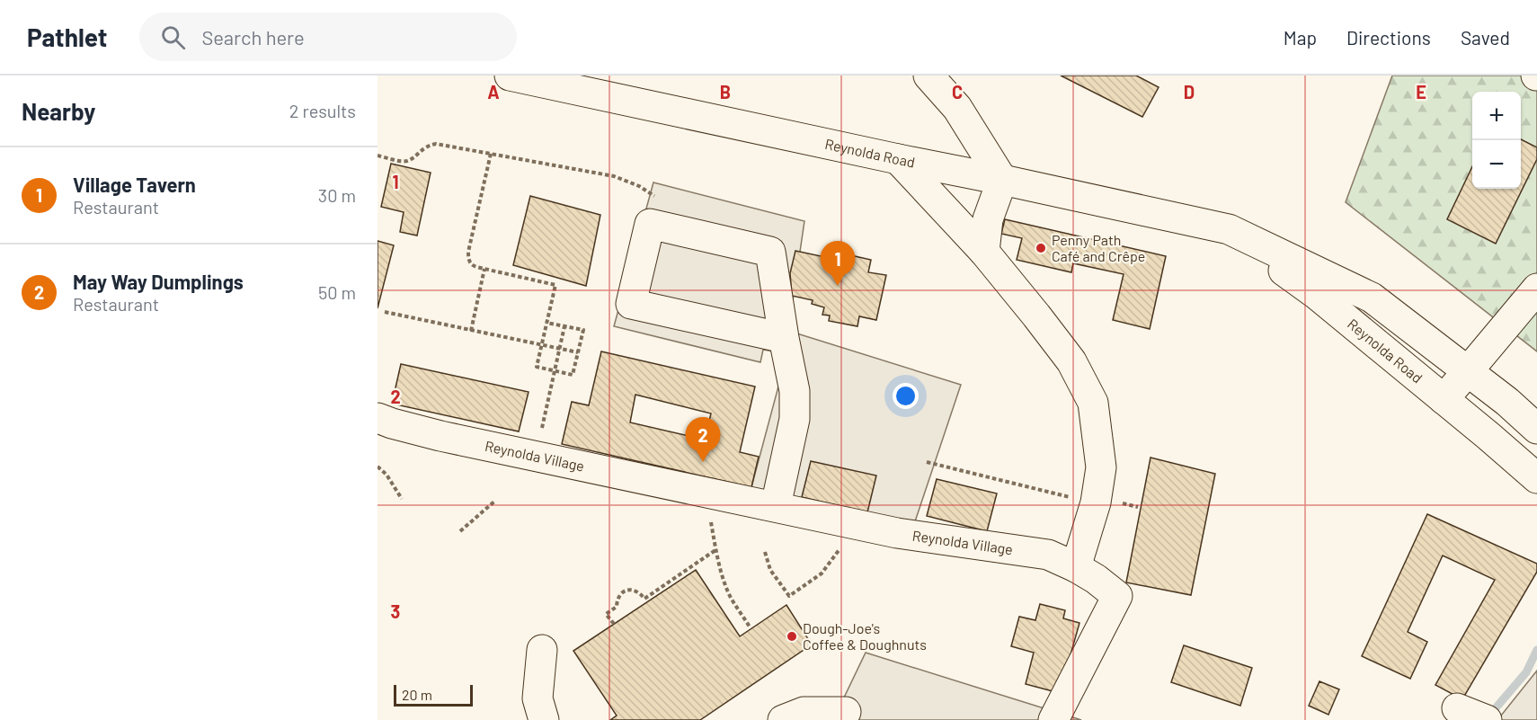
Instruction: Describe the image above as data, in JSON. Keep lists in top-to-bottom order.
{
  "streets": {
    "main road": ["Reynolda Road", "Reynolda Village"]
  },
  "places": ["Penny Path Café and Crêpe", "Dough-Joe's Coffee & Doughnuts"],
  "scale_bar": "20 m",
  "page": {
    "header": "Pathlet",
    "search": "Search here",
    "nav": ["Map", "Directions", "Saved"],
    "heading": ["Nearby", "2 results"],
    "map_buttons": ["+", "−"],
    "list": [
      {
        "mark": "1",
        "name": "Village Tavern",
        "note": "Restaurant",
        "value": "30 m"
      },
      {
        "mark": "2",
        "name": "May Way Dumplings",
        "note": "Restaurant",
        "value": "50 m"
      }
    ],
    "pins": ["1", "2"],
    "scale": "20 m"
  },
  "grid": {
    "columns": [
      "A",
      "B",
      "C",
      "D",
      "E"
    ],
    "rows": ["1", "2", "3"]
  }
}
